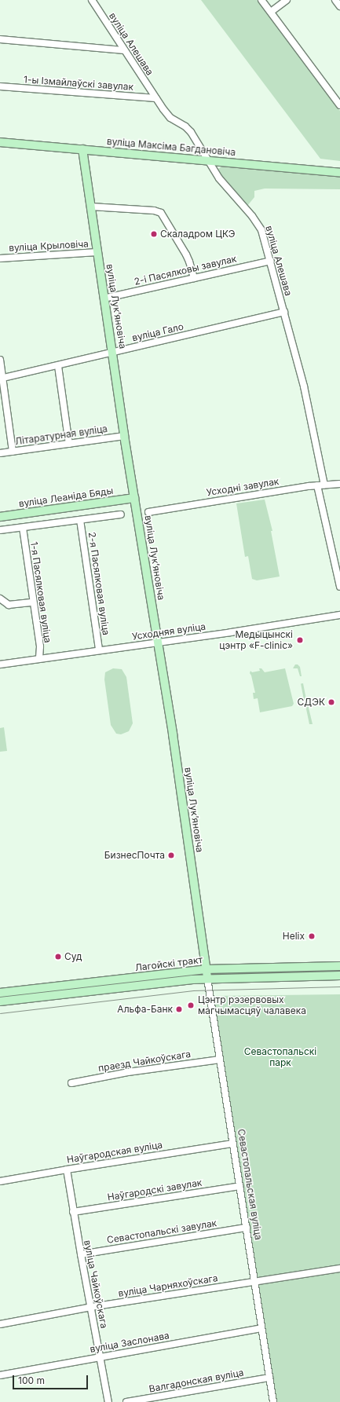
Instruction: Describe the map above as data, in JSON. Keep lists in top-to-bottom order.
{
  "streets": {
    "main road": [
      "вуліца Максіма Багдановіча",
      "вуліца Лукʼяновіча",
      "вуліца Леаніда Бяды",
      "Лагойскі тракт",
      "Севастопальская вуліца"
    ],
    "street": [
      "вуліца Алешава",
      "1-ы Ізмайлаўскі завулак",
      "вуліца Крыловіча",
      "2-і Пасялковы завулак",
      "вуліца Гало",
      "Літаратурная вуліца",
      "Усходні завулак",
      "2-я Пасялковая вуліца",
      "1-я Пасялковая вуліца",
      "Усходняя вуліца",
      "праезд Чайкоўскага",
      "Наўгародская вуліца",
      "Наўгародскі завулак",
      "Севастопальскі завулак",
      "вуліца Чайкоўскага",
      "вуліца Чарняхоўскага",
      "вуліца Заслонава",
      "Валгадонская вуліца"
    ]
  },
  "crossings": [
    ["вуліца Алешава", "1-ы Ізмайлаўскі завулак"],
    ["вуліца Алешава", "вуліца Максіма Багдановіча"],
    ["вуліца Алешава", "2-і Пасялковы завулак"],
    ["вуліца Алешава", "вуліца Гало"],
    ["вуліца Алешава", "Усходні завулак"],
    ["вуліца Максіма Багдановіча", "вуліца Лукʼяновіча"],
    ["вуліца Крыловіча", "вуліца Лукʼяновіча"],
    ["2-і Пасялковы завулак", "вуліца Лукʼяновіча"],
    ["вуліца Лукʼяновіча", "вуліца Гало"],
    ["вуліца Лукʼяновіча", "Літаратурная вуліца"],
    ["вуліца Лукʼяновіча", "вуліца Леаніда Бяды"],
    ["вуліца Лукʼяновіча", "Усходняя вуліца"],
    ["вуліца Лукʼяновіча", "Лагойскі тракт"],
    ["вуліца Лукʼяновіча", "Севастопальская вуліца"],
    ["2-я Пасялковая вуліца", "Усходняя вуліца"],
    ["1-я Пасялковая вуліца", "Усходняя вуліца"],
    ["Лагойскі тракт", "Севастопальская вуліца"],
    ["праезд Чайкоўскага", "Севастопальская вуліца"],
    ["Наўгародская вуліца", "Севастопальская вуліца"],
    ["Наўгародская вуліца", "вуліца Чайкоўскага"],
    ["Севастопальская вуліца", "Наўгародскі завулак"],
    ["Севастопальская вуліца", "Севастопальскі завулак"],
    ["Севастопальская вуліца", "вуліца Чарняхоўскага"],
    ["Севастопальская вуліца", "вуліца Заслонава"],
    ["Севастопальская вуліца", "Валгадонская вуліца"],
    ["Наўгародскі завулак", "вуліца Чайкоўскага"],
    ["Севастопальскі завулак", "вуліца Чайкоўскага"],
    ["вуліца Чайкоўскага", "вуліца Чарняхоўскага"],
    ["вуліца Чайкоўскага", "вуліца Заслонава"]
  ],
  "parks": ["Севастопальскі парк"],
  "places": [
    "Скаладром ЦКЭ",
    "Медыцынскі цэнтр «F-clinic»",
    "СДЭК",
    "БизнесПочта",
    "Helix",
    "Суд",
    "Цэнтр рэзервовых магчымасцяў чалавека",
    "Альфа-Банк"
  ],
  "scale_bar": "100 m"
}
